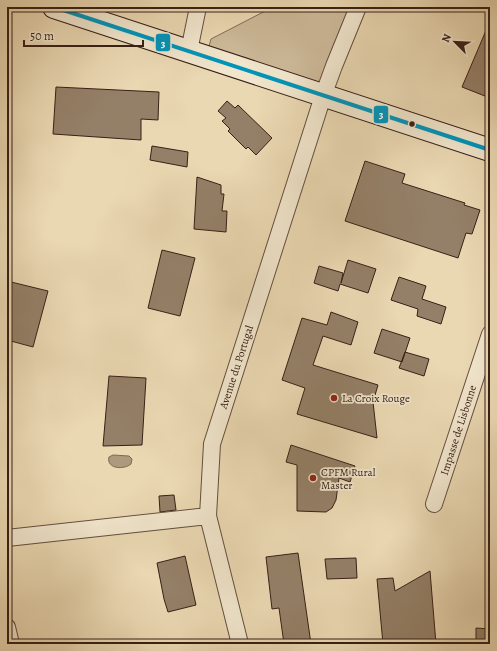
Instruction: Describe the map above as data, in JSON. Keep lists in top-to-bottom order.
{
  "streets": {
    "street": ["Avenue du Portugal", "Impasse de Lisbonne"]
  },
  "places": ["La Croix Rouge", "CPFM Rural Master"],
  "lines": ["transit line 3"],
  "scale_bar": "50 m",
  "north": "top left"
}
